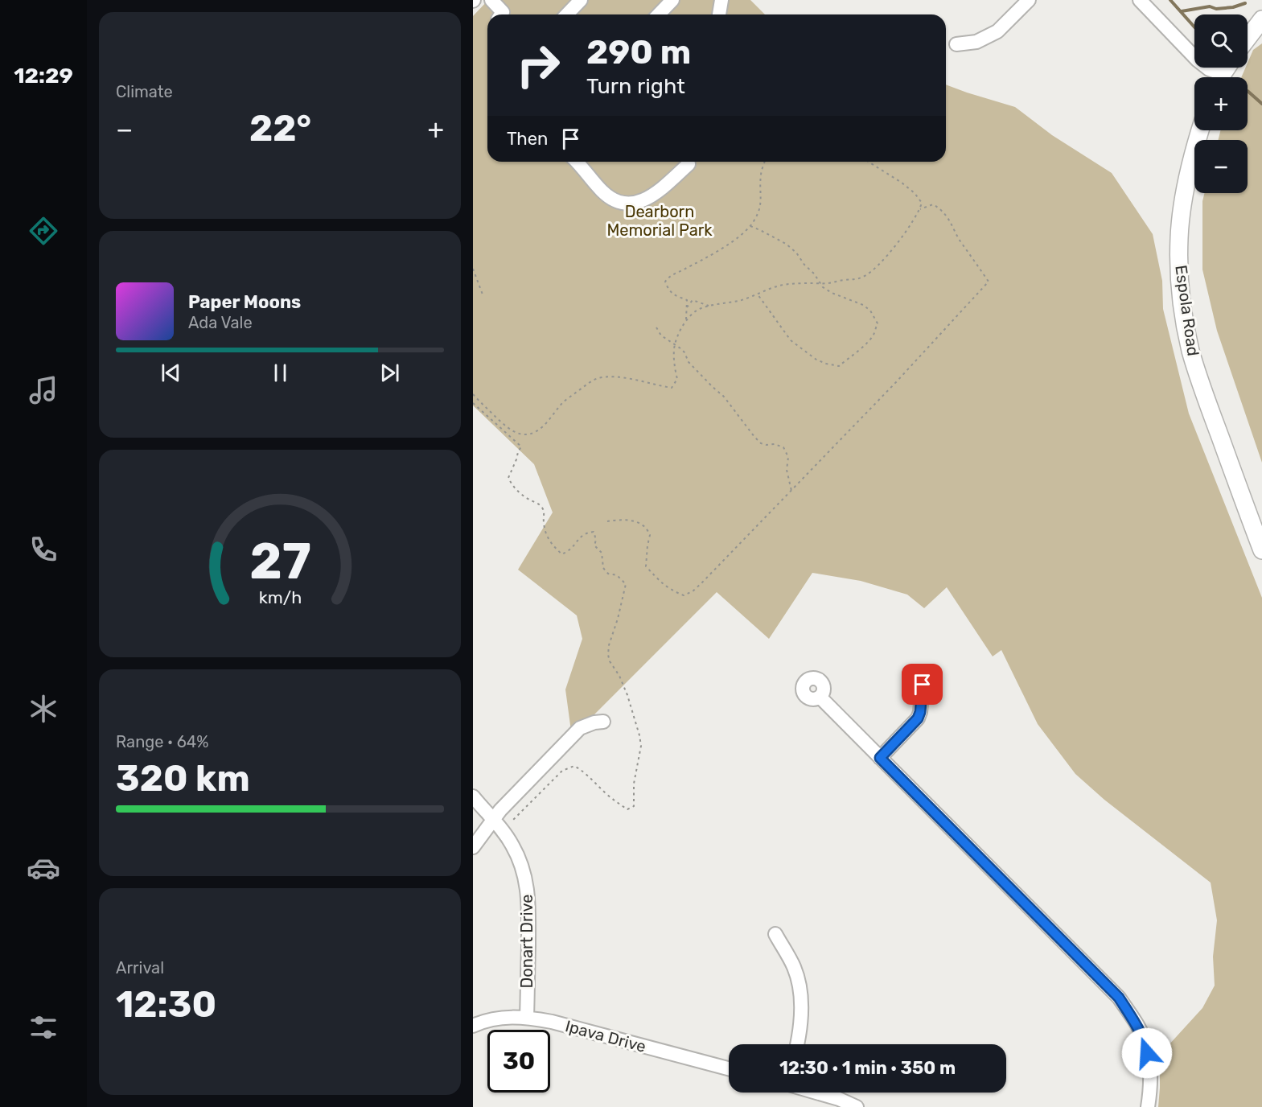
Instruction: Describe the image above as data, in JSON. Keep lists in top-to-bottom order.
{
  "streets": {
    "main road": ["Espola Road"],
    "street": ["Donart Drive", "Ipava Drive"]
  },
  "crossings": [
    ["Donart Drive", "Ipava Drive"]
  ],
  "parks": ["Dearborn Memorial Park"],
  "page": {
    "tabs": "12:29",
    "tile": [
      "Climate",
      ["Range · 64%", "320 km"],
      ["Arrival", "12:30"]
    ],
    "map_buttons": ["+", "−"],
    "turn": ["290 m", "Turn right"],
    "heat": ["−", "22°", "+"],
    "then": "Then",
    "song": ["Paper Moons", "Ada Vale"],
    "limit": "30",
    "trip": "12:30 · 1 min · 350 m",
    "gauge": ["27", "km/h"]
  }
}
